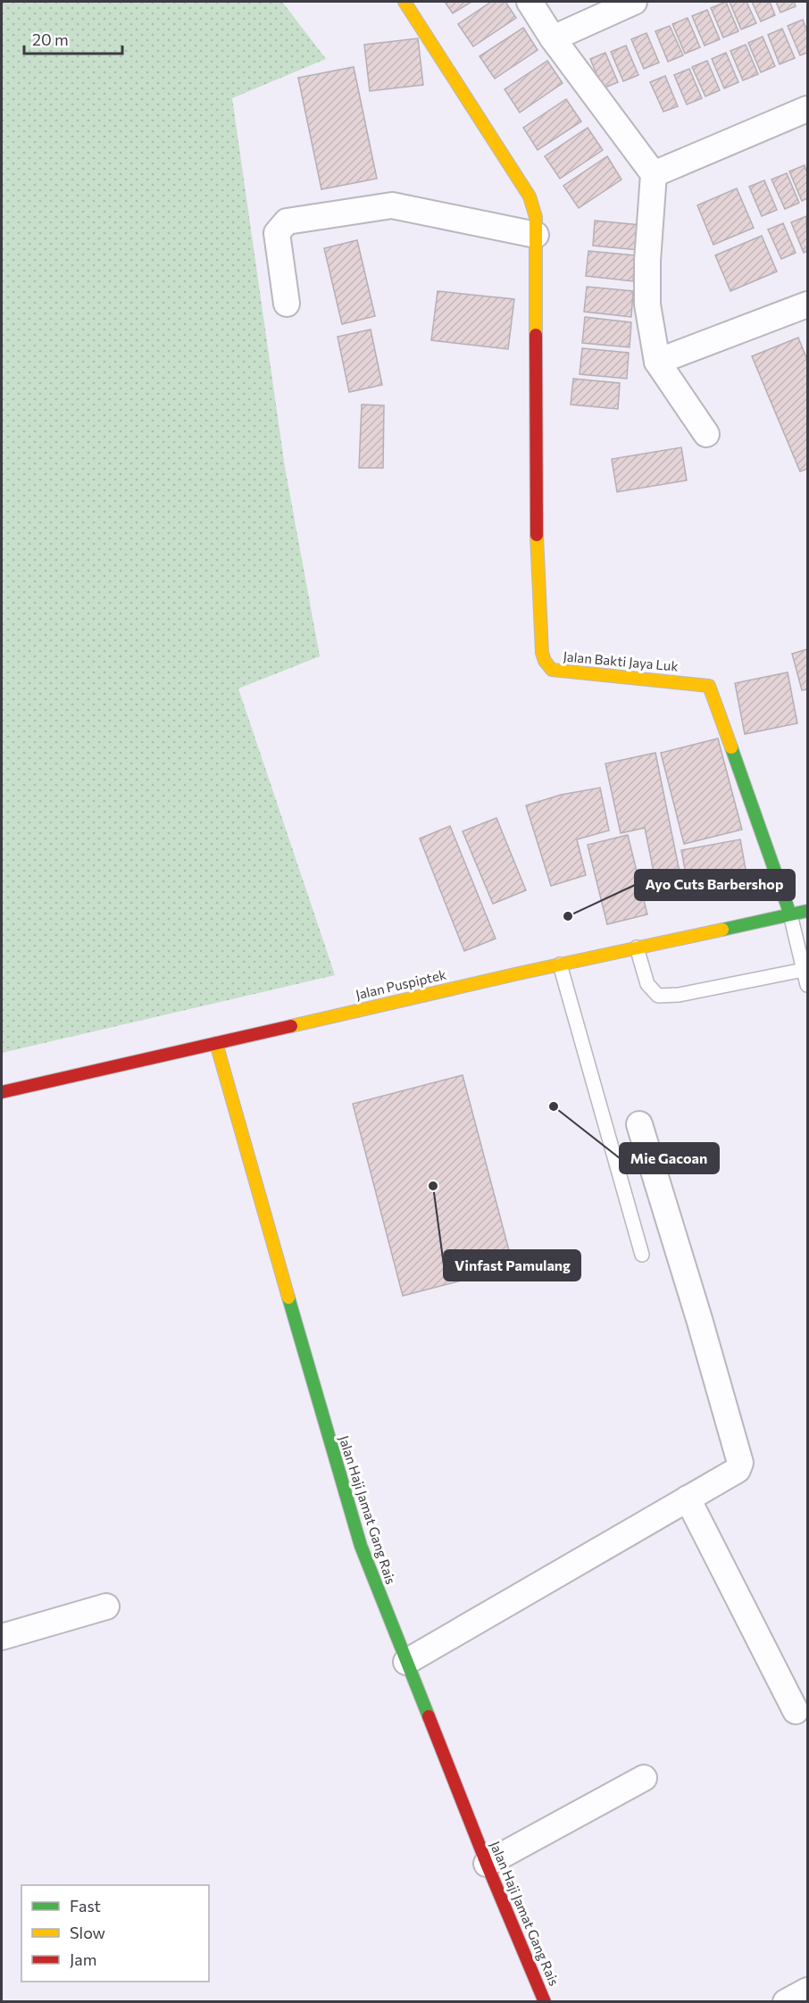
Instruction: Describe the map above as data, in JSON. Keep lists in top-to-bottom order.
{
  "streets": {
    "street": ["Jalan Bakti Jaya Luk", "Jalan Puspiptek", "Jalan Haji Jamat Gang Rais"]
  },
  "crossings": [
    ["Jalan Bakti Jaya Luk", "Jalan Puspiptek"],
    ["Jalan Puspiptek", "Jalan Haji Jamat Gang Rais"]
  ],
  "places": ["Ayo Cuts Barbershop", "Mie Gacoan", "Vinfast Pamulang"],
  "legend": ["Fast", "Slow", "Jam"],
  "scale_bar": "20 m"
}
